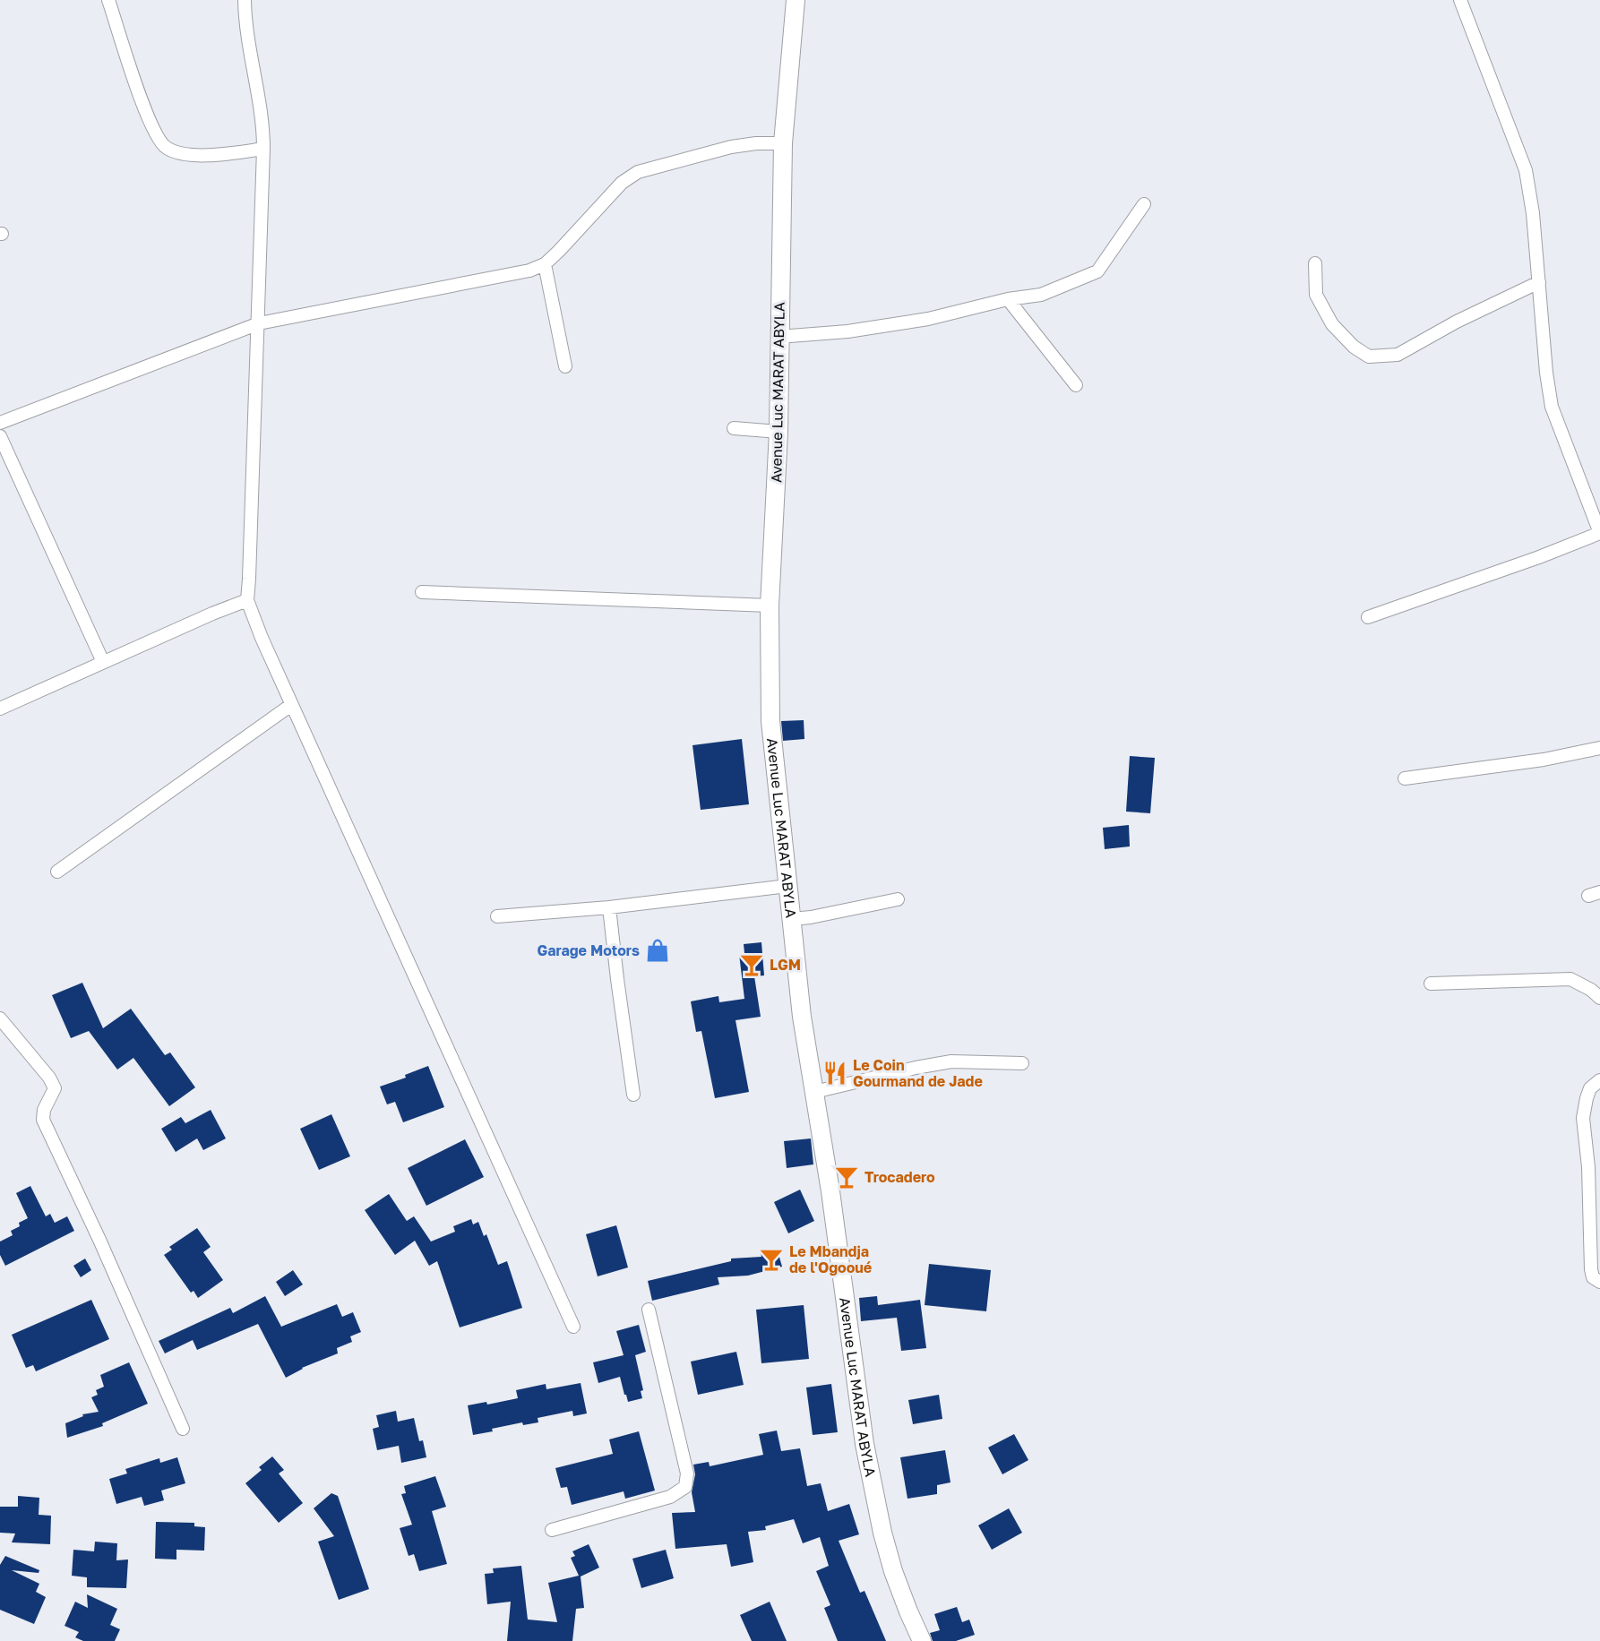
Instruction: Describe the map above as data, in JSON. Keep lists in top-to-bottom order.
{
  "streets": {
    "street": ["Avenue Luc MARAT ABYLA"]
  },
  "places": {
    "shop": ["Garage Motors"],
    "bar": ["LGM", "Trocadero", "Le Mbandja de l'Ogooué"],
    "restaurant": ["Le Coin Gourmand de Jade"]
  }
}
